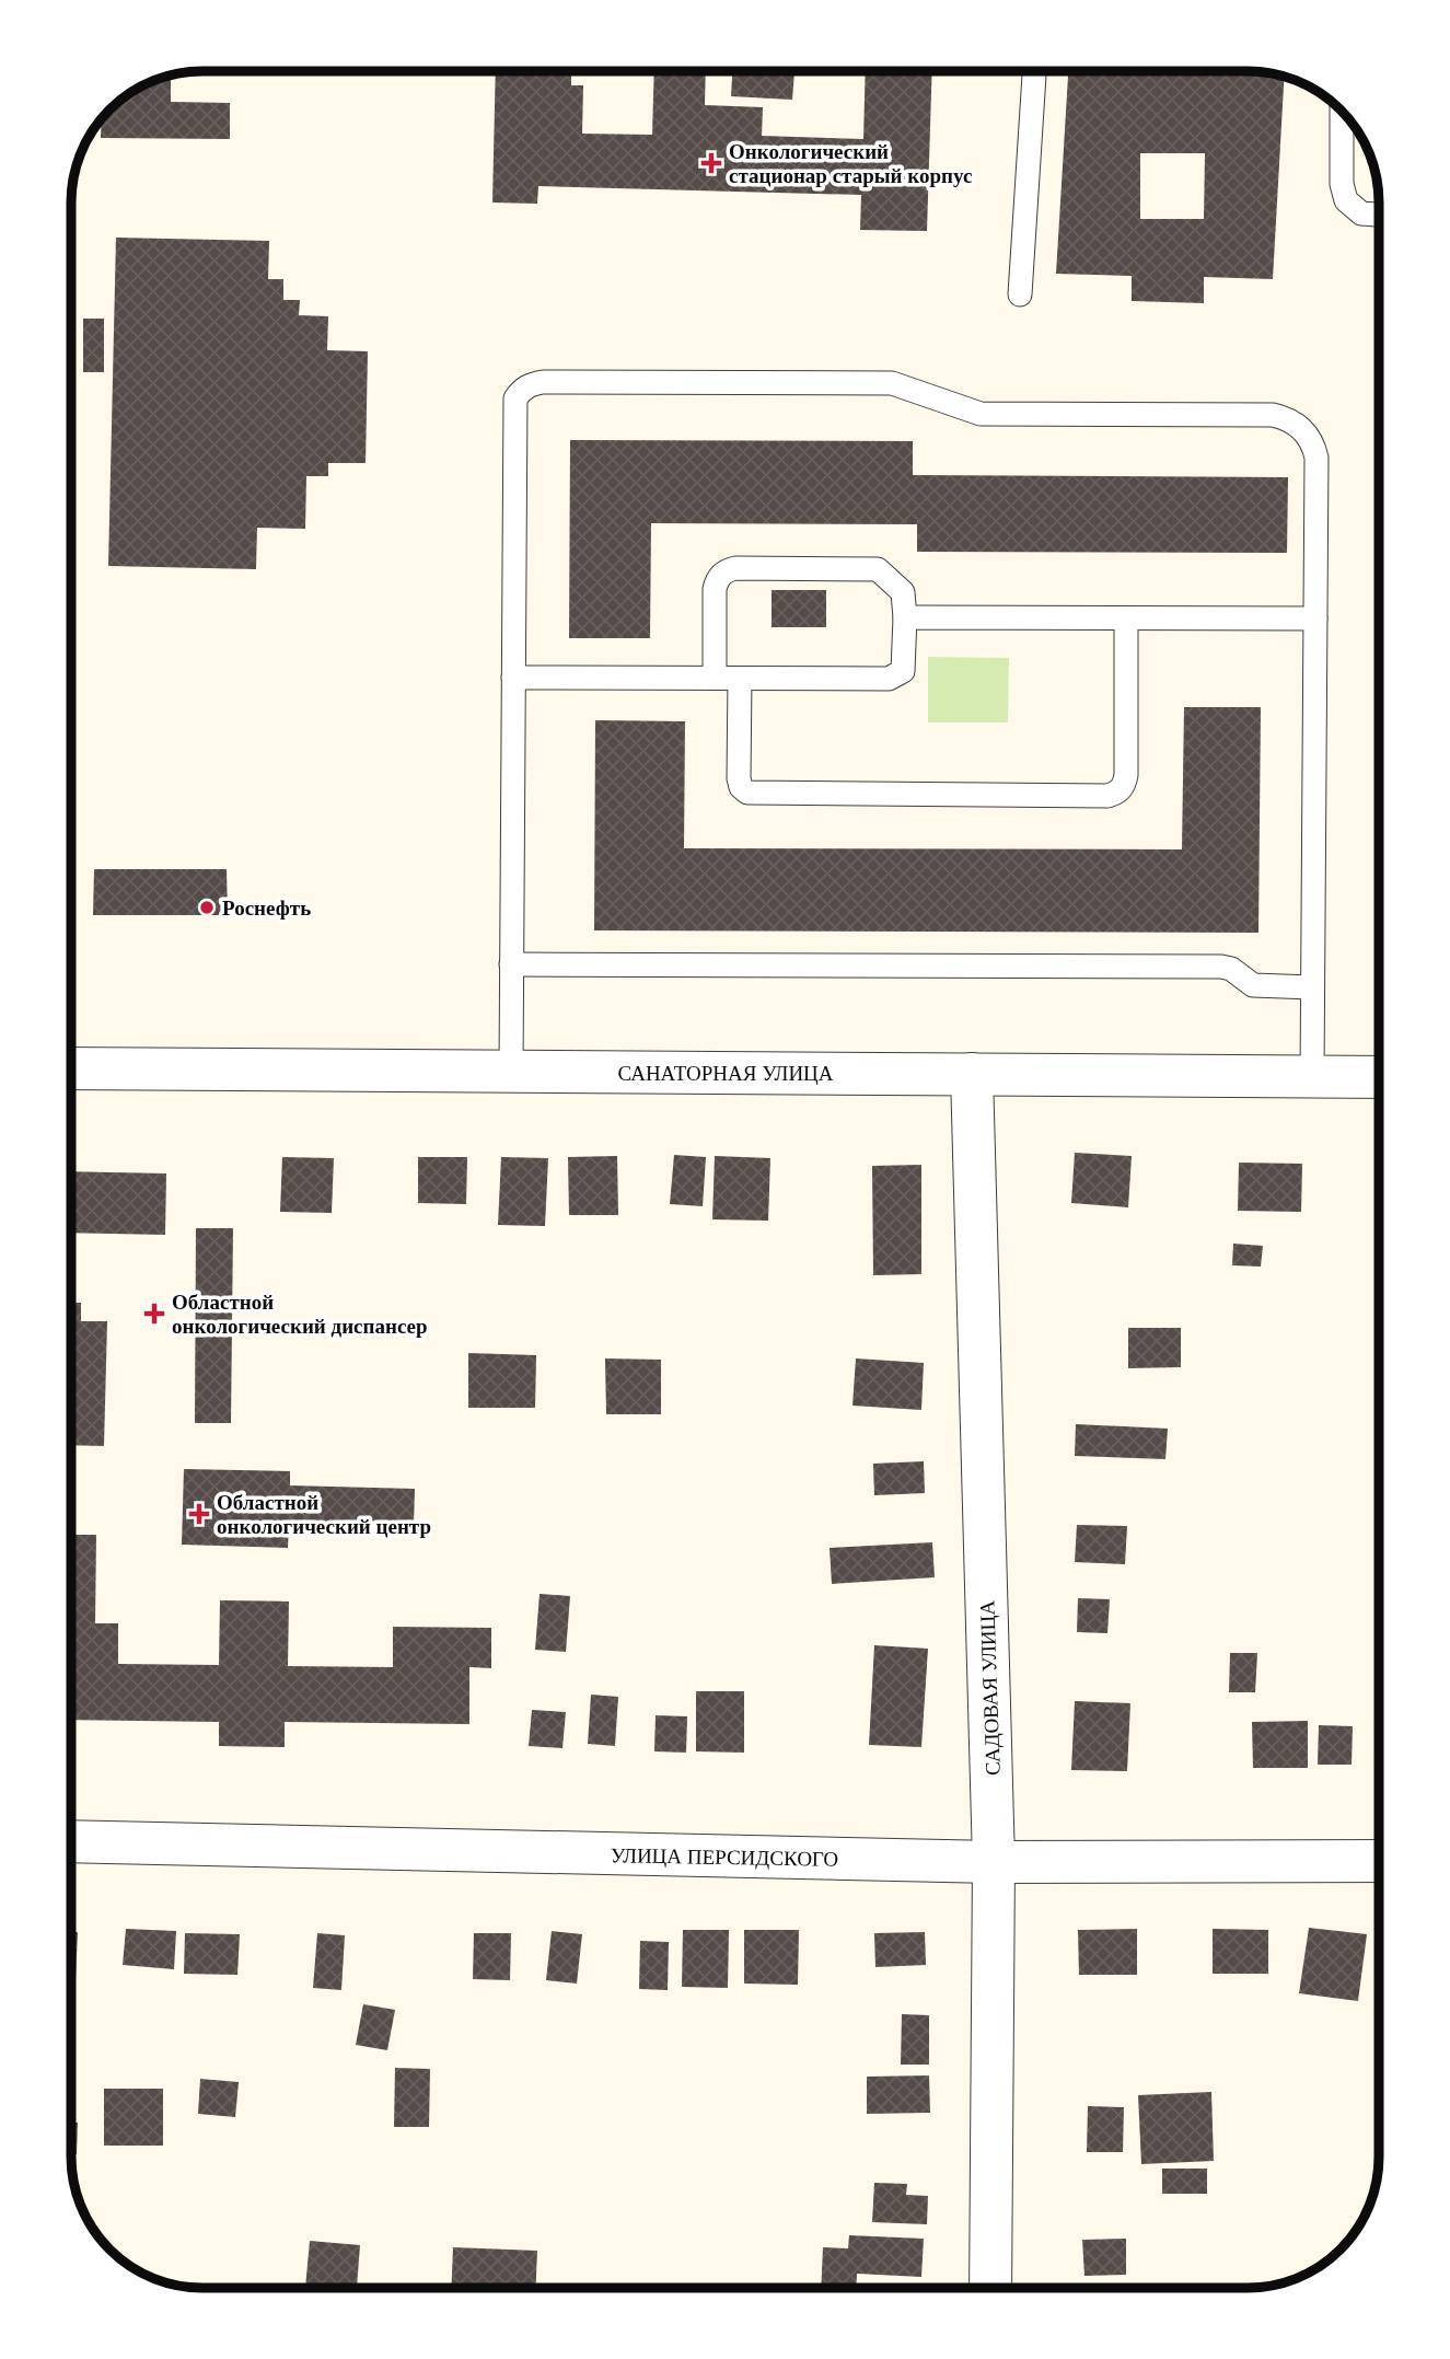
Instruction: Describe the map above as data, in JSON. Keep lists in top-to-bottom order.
{
  "streets": {
    "street": ["САНАТОРНАЯ УЛИЦА", "САДОВАЯ УЛИЦА", "УЛИЦА ПЕРСИДСКОГО"]
  },
  "crossings": [
    ["САНАТОРНАЯ УЛИЦА", "САДОВАЯ УЛИЦА"],
    ["САДОВАЯ УЛИЦА", "УЛИЦА ПЕРСИДСКОГО"]
  ],
  "places": {
    "health": ["Онкологический стационар старый корпус", "Областной онкологический диспансер", "Областной онкологический центр"],
    "other": ["Роснефть"]
  }
}
